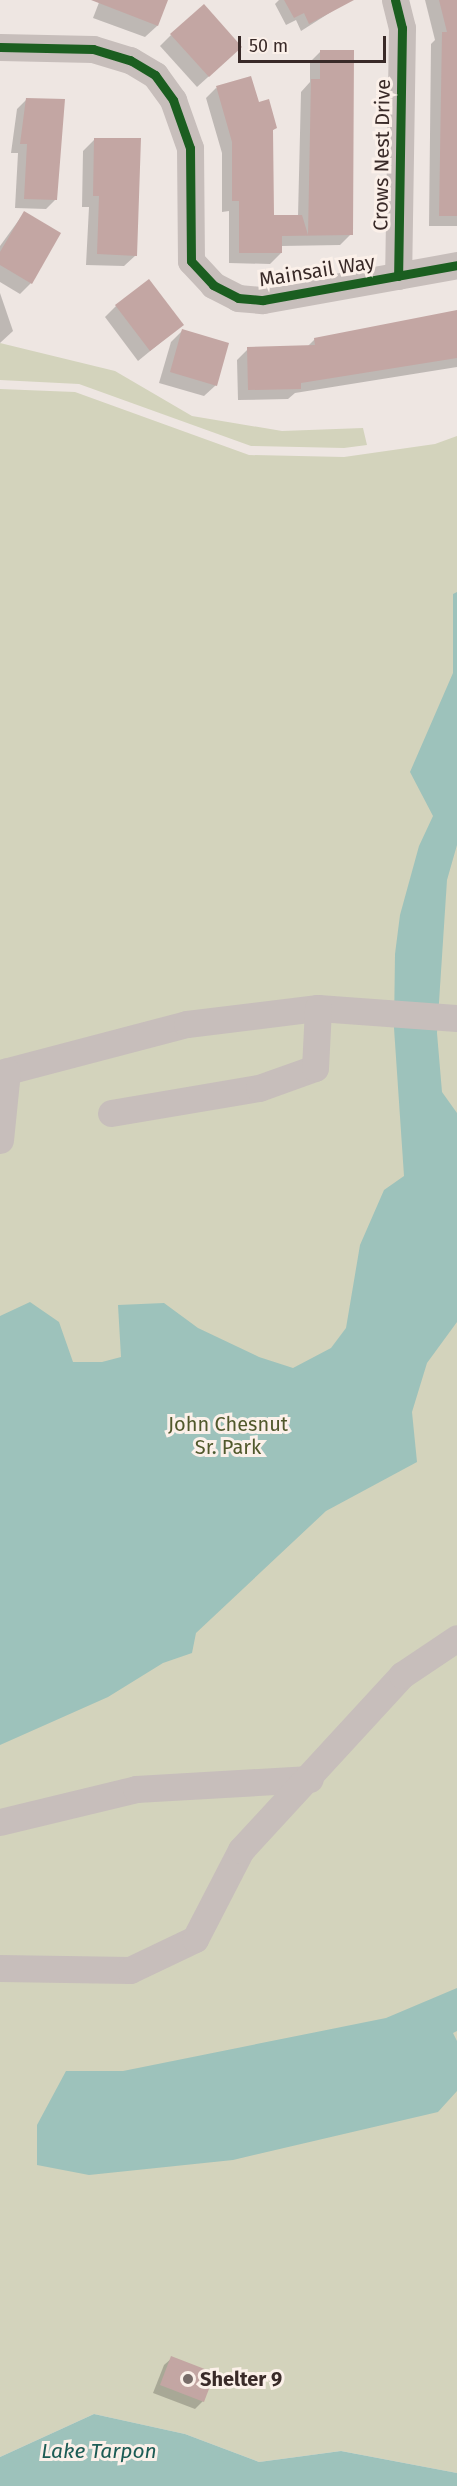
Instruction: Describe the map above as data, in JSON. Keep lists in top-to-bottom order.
{
  "streets": {
    "street": ["Crows Nest Drive", "Mainsail Way"]
  },
  "crossings": [
    ["Crows Nest Drive", "Mainsail Way"]
  ],
  "water": ["Lake Tarpon"],
  "parks": ["John Chesnut Sr. Park"],
  "places": ["Shelter 9"],
  "scale_bar": "50 m"
}
